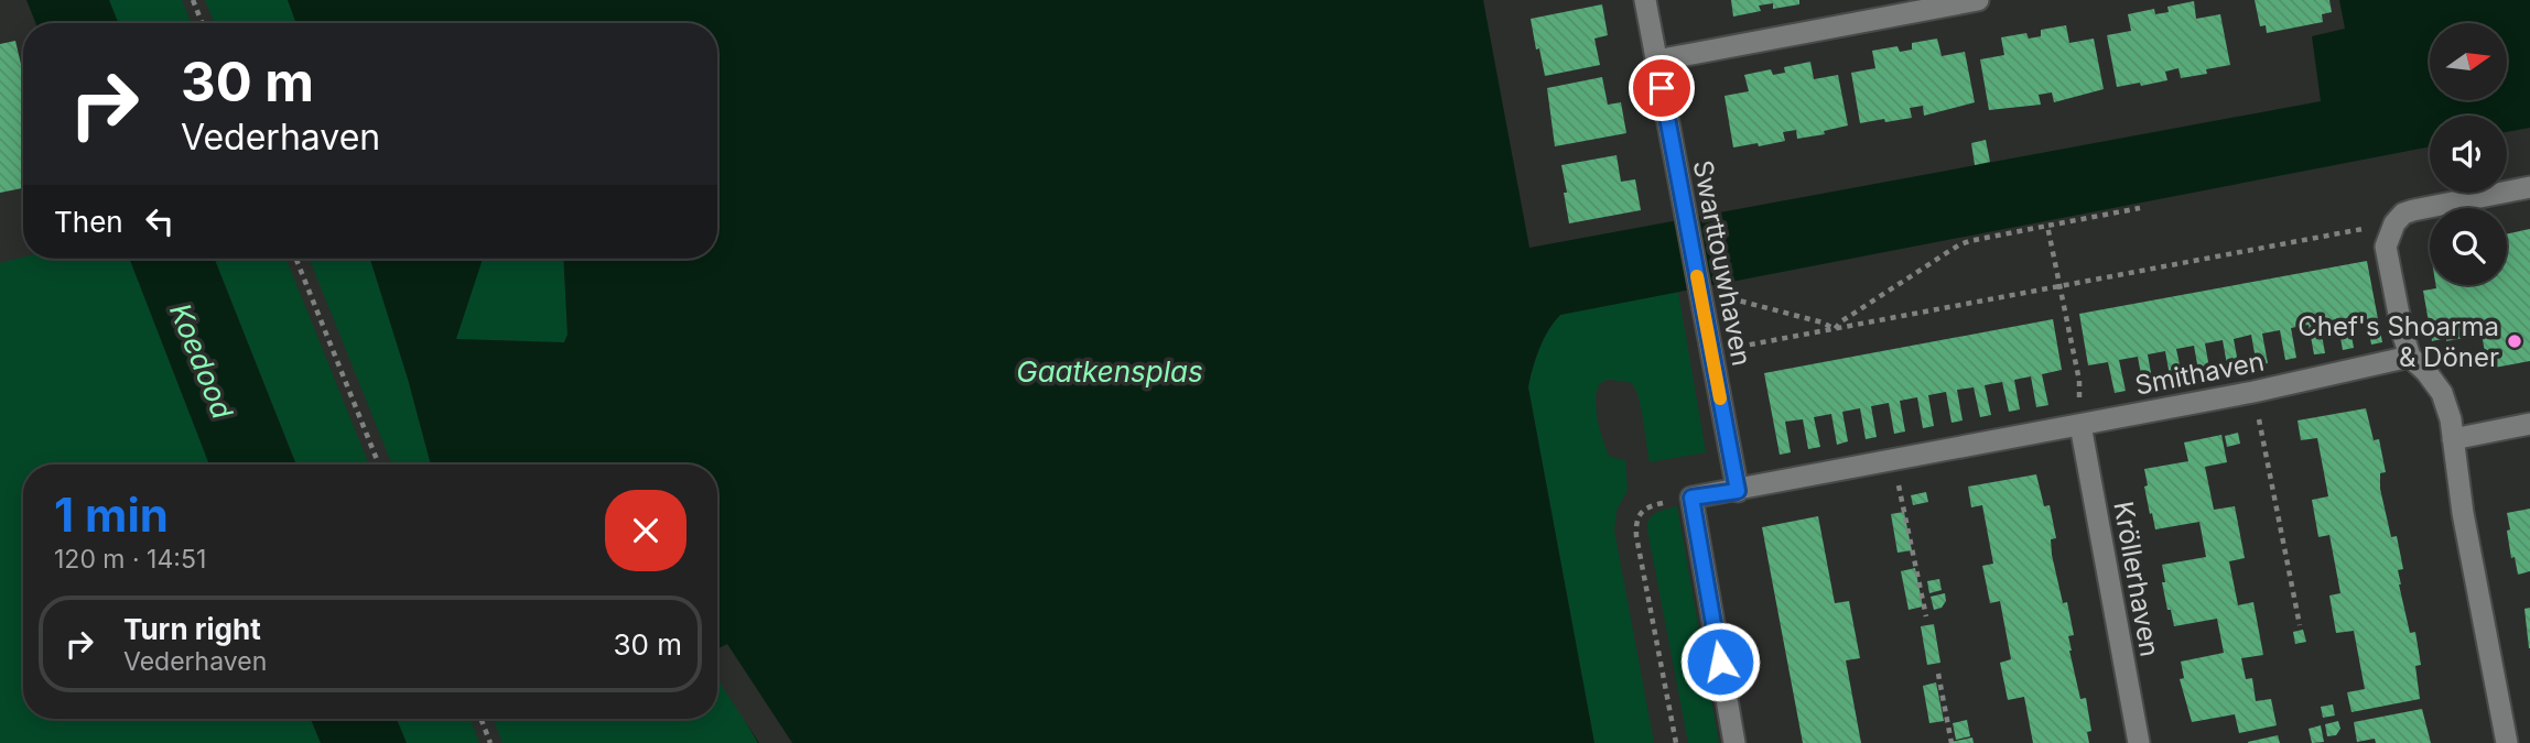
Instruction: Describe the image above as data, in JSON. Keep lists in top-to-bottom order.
{
  "streets": {
    "street": ["Swarttouwhaven", "Smithaven", "Kröllerhaven"]
  },
  "crossings": [
    ["Swarttouwhaven", "Smithaven"],
    ["Smithaven", "Kröllerhaven"]
  ],
  "water": ["Koedood", "Gaatkensplas"],
  "places": ["Chef's Shoarma & Döner"],
  "north": "right",
  "page": {
    "turn": ["30 m", "Vederhaven"],
    "then": "Then",
    "heading": ["1 min", "120 m · 14:51"],
    "list": [
      {
        "name": "Turn right",
        "note": "Vederhaven",
        "value": "30 m"
      }
    ]
  }
}
